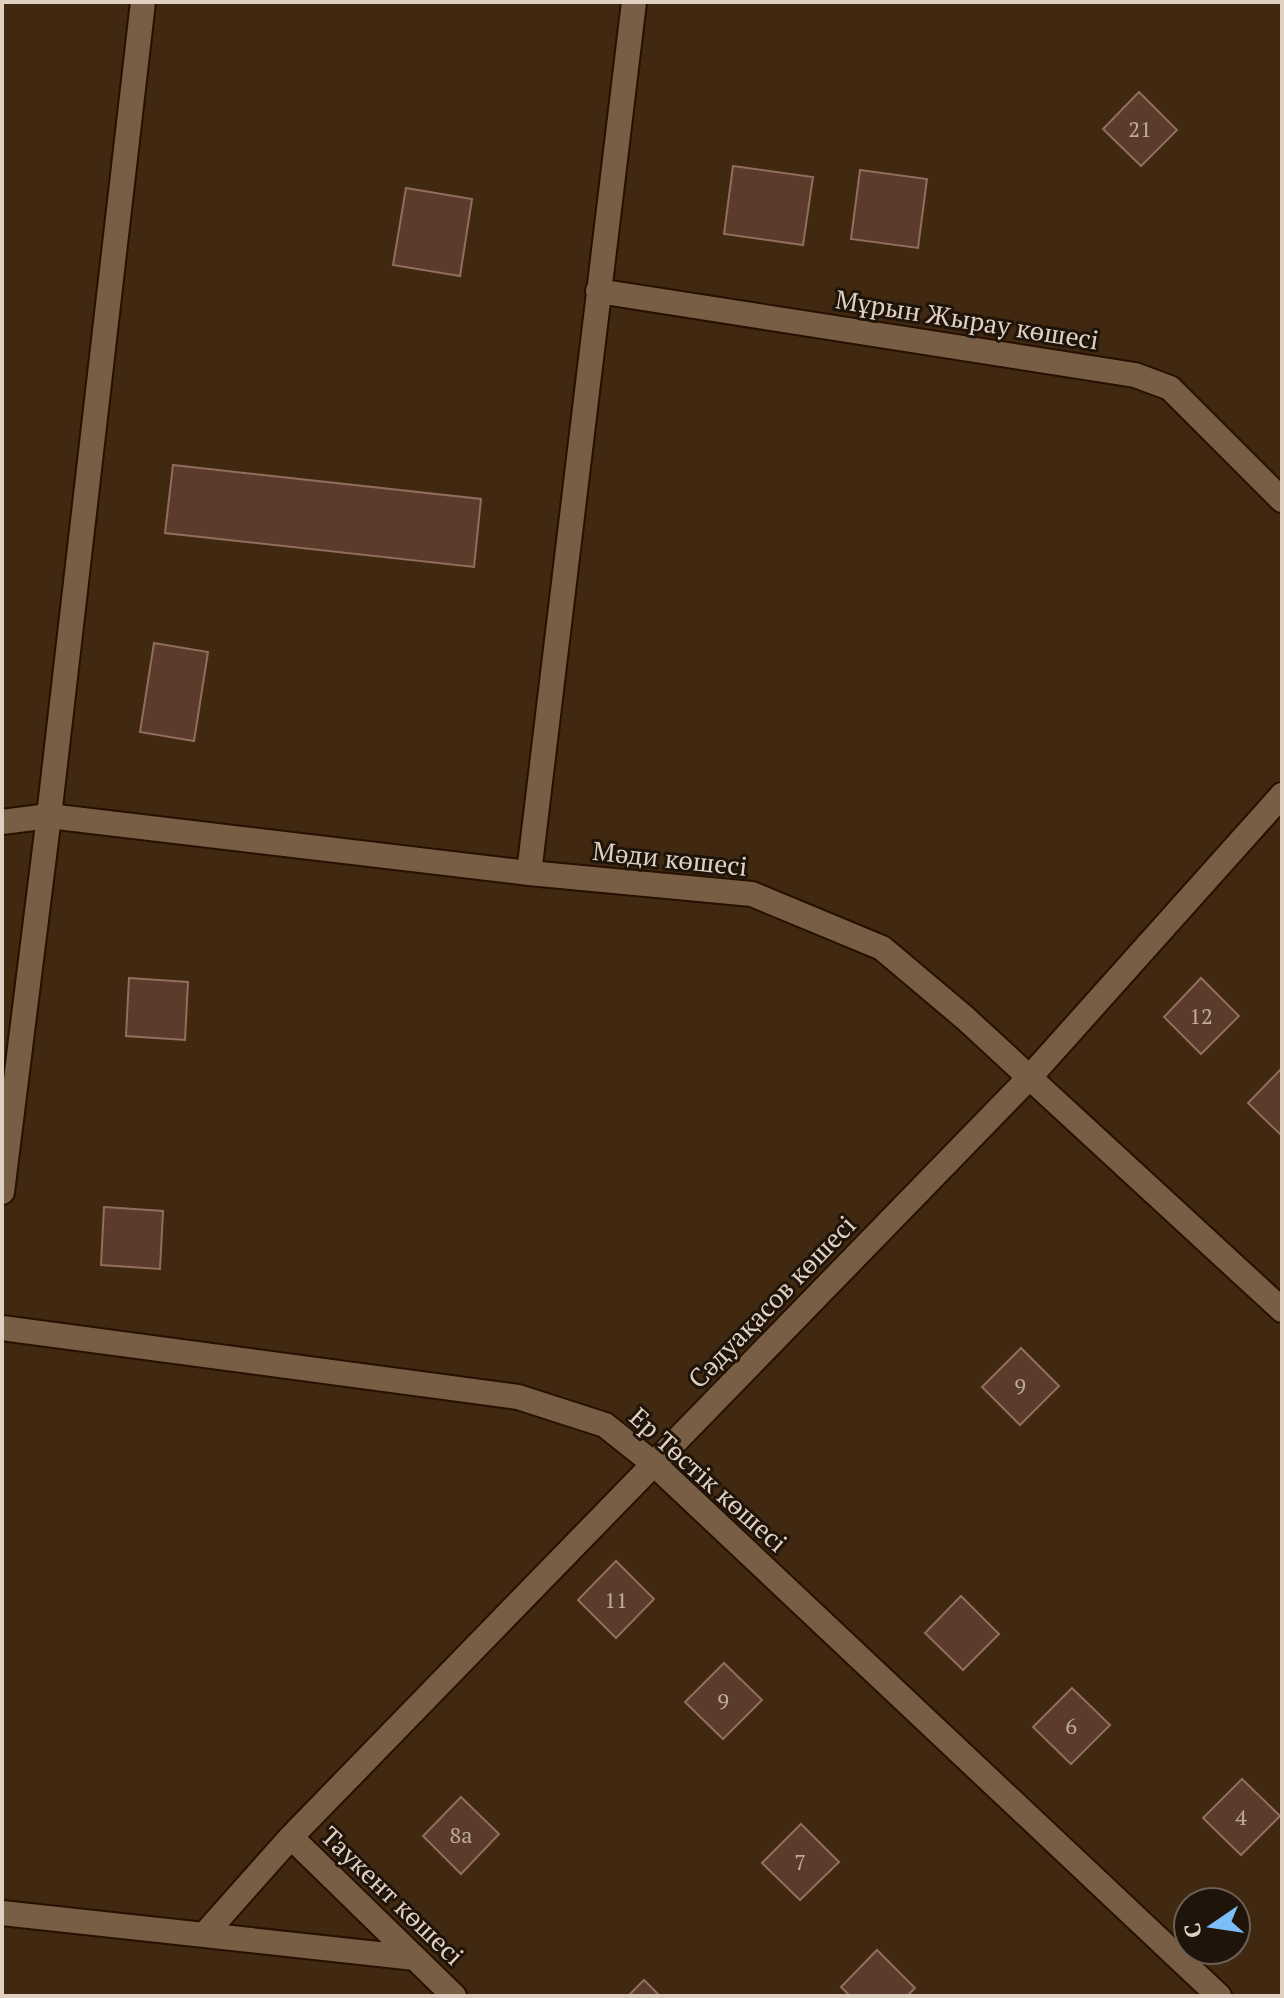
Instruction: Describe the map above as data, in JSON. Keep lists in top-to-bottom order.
{
  "streets": {
    "street": [
      "Мұрын Жырау көшесі",
      "Мәди көшесі",
      "Сәдуақасов көшесі",
      "Ер Төстік көшесі",
      "Таукент көшесі"
    ]
  },
  "crossings": [
    ["Мәди көшесі", "Сәдуақасов көшесі"],
    ["Сәдуақасов көшесі", "Ер Төстік көшесі"],
    ["Сәдуақасов көшесі", "Таукент көшесі"]
  ],
  "house_numbers": [
    "21",
    "12",
    "9",
    "11",
    "9",
    "6",
    "4",
    "8а",
    "7"
  ],
  "north": "left"
}
